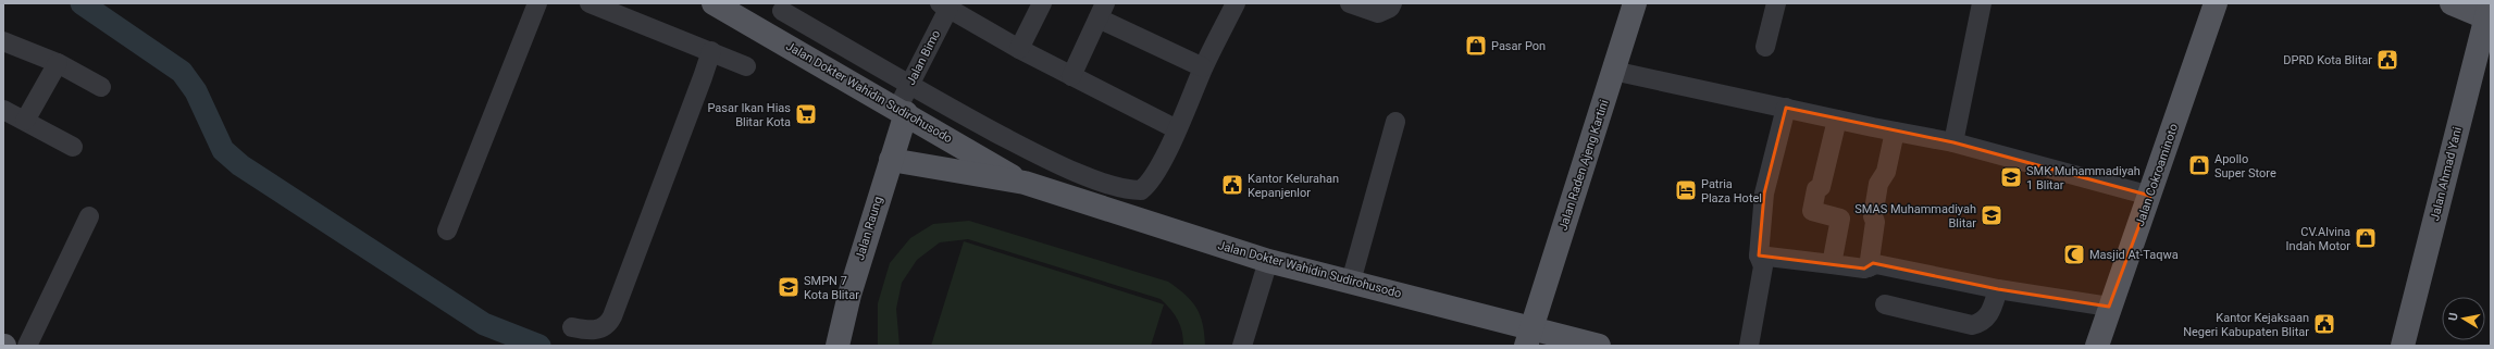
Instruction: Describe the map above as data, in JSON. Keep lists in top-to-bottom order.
{
  "streets": {
    "main road": [
      "Jalan Dokter Wahidin Sudirohusodo",
      "Jalan Raden Ajeng Kartini",
      "Jalan Ahmad Yani",
      "Jalan Cokroaminoto",
      "Jalan Raung"
    ],
    "street": ["Jalan Bimo"]
  },
  "crossings": [
    ["Jalan Bimo", "Jalan Dokter Wahidin Sudirohusodo"],
    ["Jalan Bimo", "Jalan Raung"],
    ["Jalan Dokter Wahidin Sudirohusodo", "Jalan Raden Ajeng Kartini"],
    ["Jalan Dokter Wahidin Sudirohusodo", "Jalan Raung"]
  ],
  "places": {
    "shop": ["Pasar Pon", "Apollo Super Store", "CV.Alvina Indah Motor"],
    "public building": ["DPRD Kota Blitar", "Kantor Kelurahan Kepanjenlor", "Kantor Kejaksaan Negeri Kabupaten Blitar"],
    "supermarket": ["Pasar Ikan Hias Blitar Kota"],
    "school or university": ["SMK Muhammadiyah 1 Blitar", "SMAS Muhammadiyah Blitar", "SMPN 7 Kota Blitar"],
    "hotel": ["Patria Plaza Hotel"],
    "mosque": ["Masjid At-Taqwa"]
  },
  "north": "left"
}
